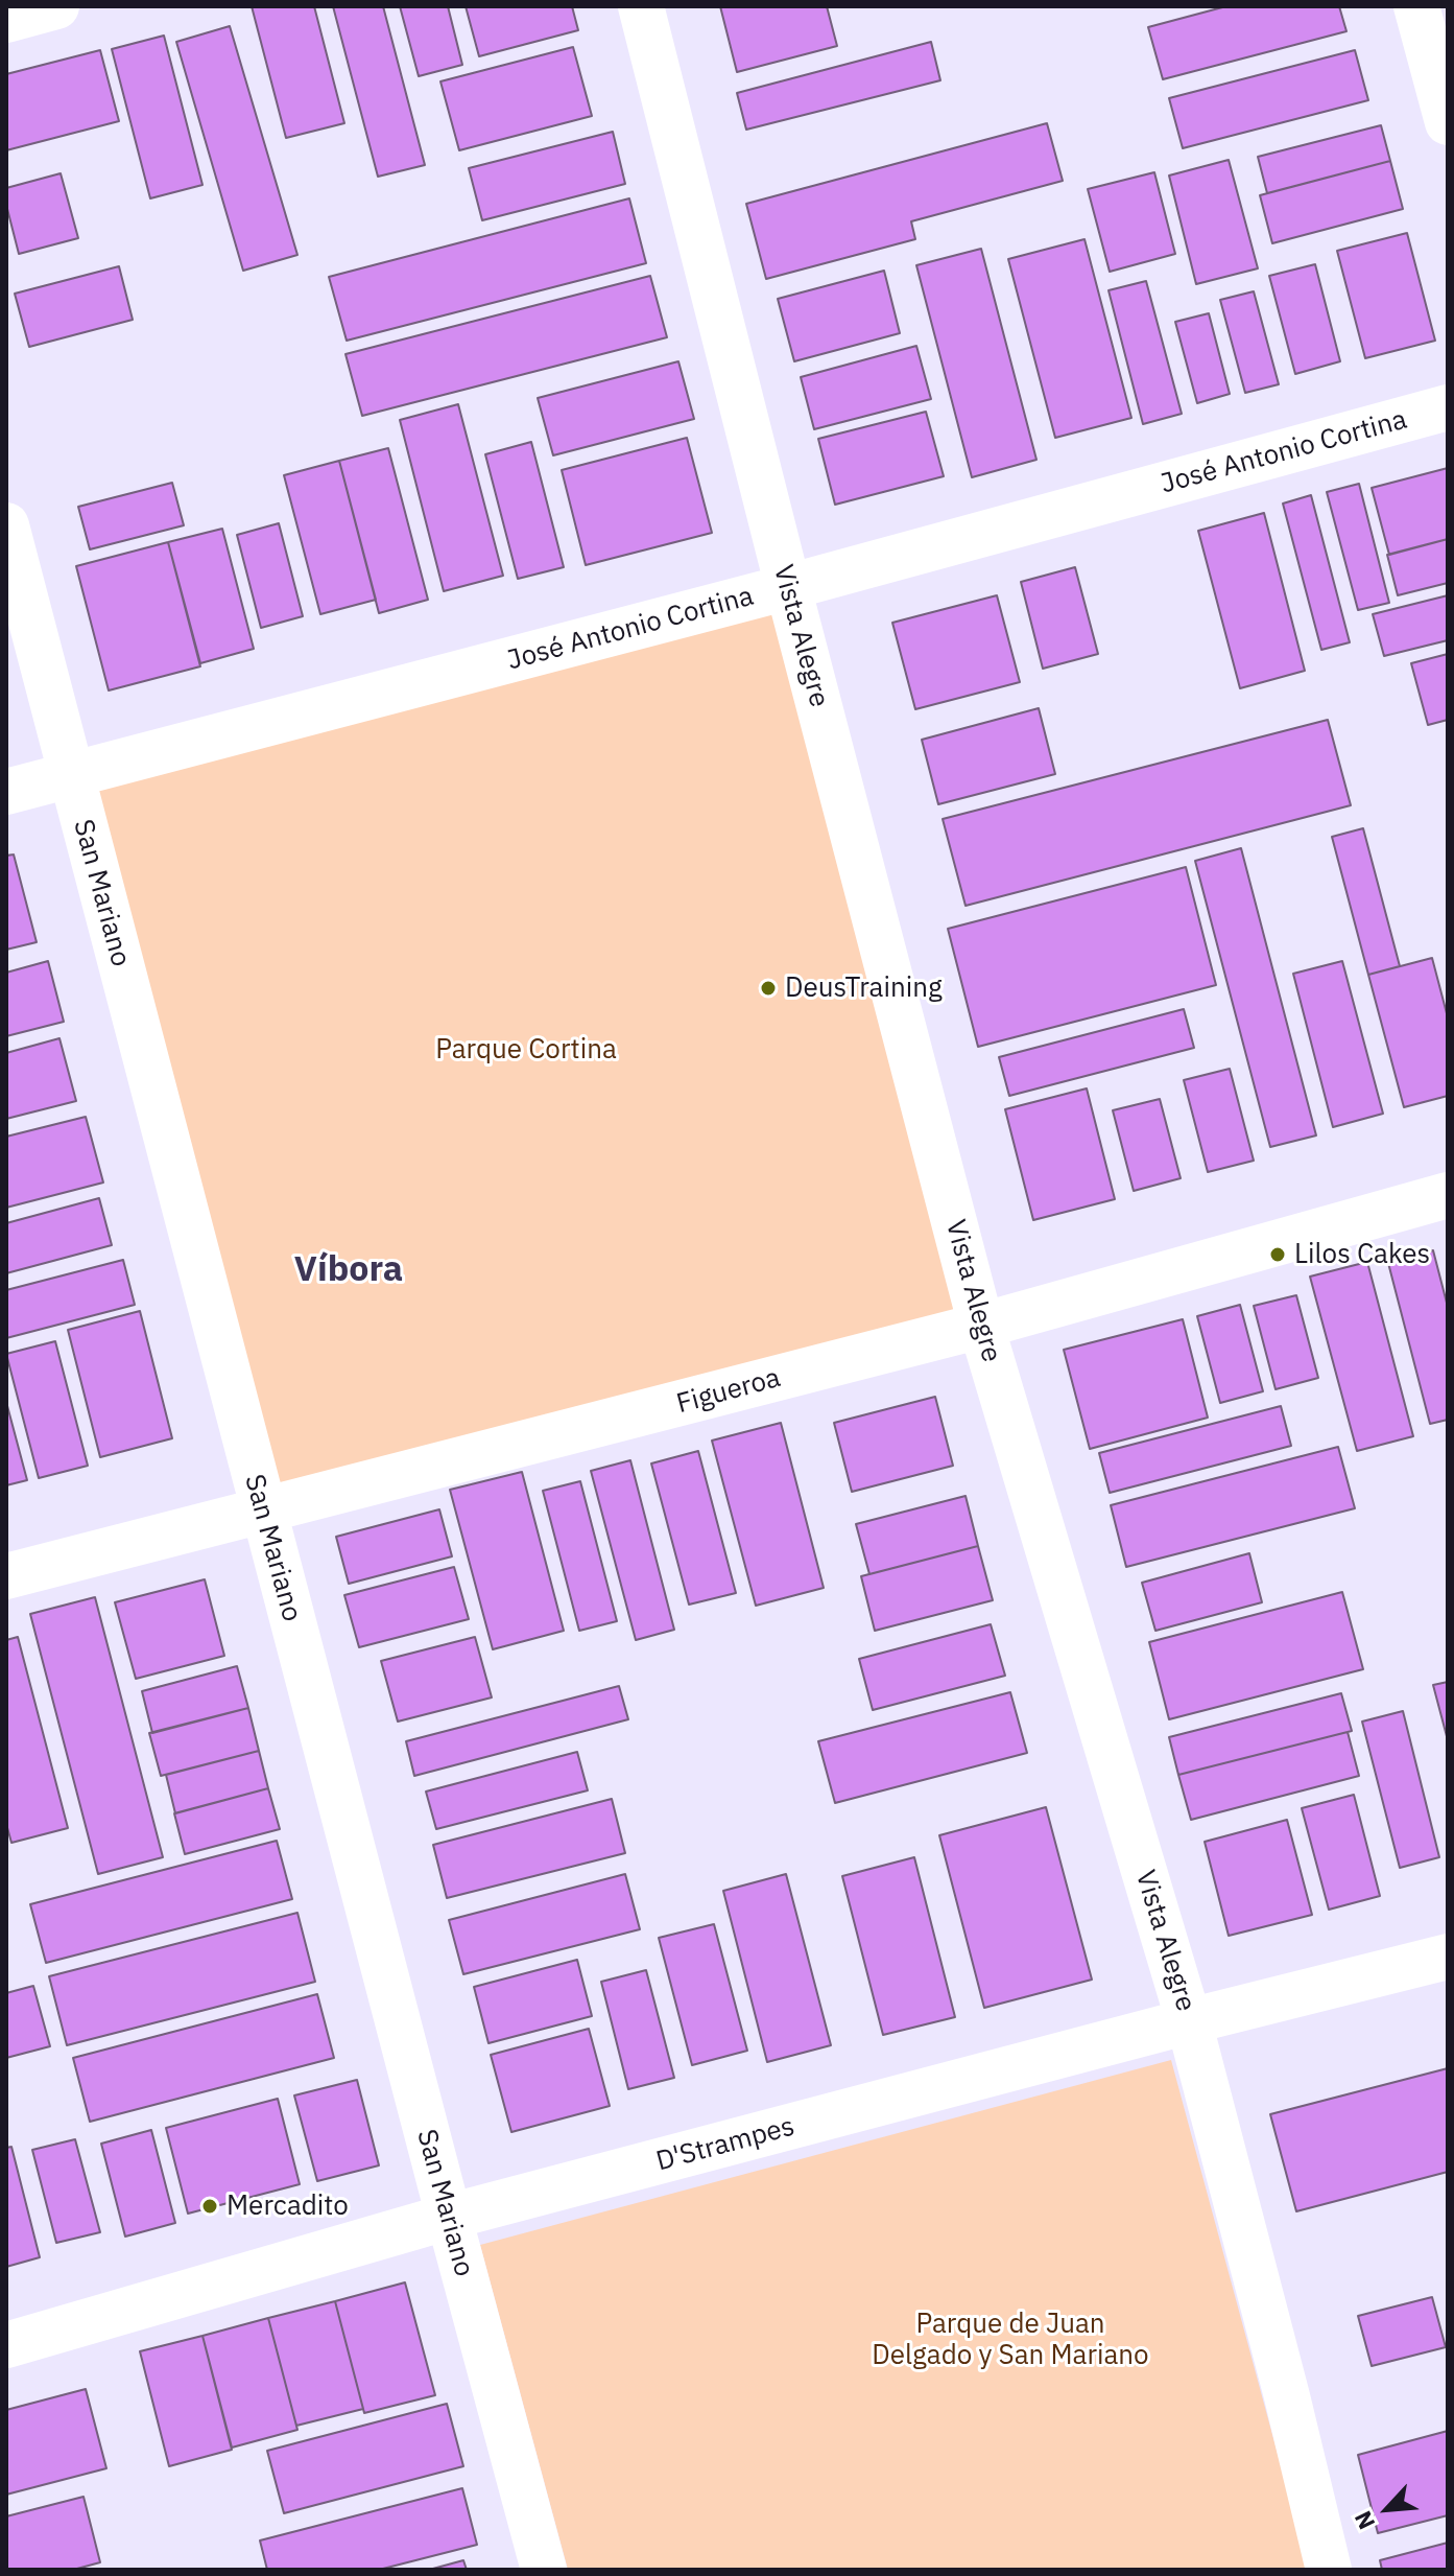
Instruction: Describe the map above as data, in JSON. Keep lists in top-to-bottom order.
{
  "streets": {
    "street": [
      "José Antonio Cortina",
      "Vista Alegre",
      "San Mariano",
      "Figueroa",
      "D'Strampes"
    ]
  },
  "crossings": [
    ["José Antonio Cortina", "Vista Alegre"],
    ["José Antonio Cortina", "San Mariano"],
    ["Vista Alegre", "Figueroa"],
    ["Vista Alegre", "D'Strampes"],
    ["San Mariano", "Figueroa"],
    ["San Mariano", "D'Strampes"]
  ],
  "districts": ["Víbora"],
  "parks": ["Parque Cortina", "Parque de Juan Delgado y San Mariano"],
  "places": ["DeusTraining", "Lilos Cakes", "Mercadito"],
  "north": "bottom left"
}
